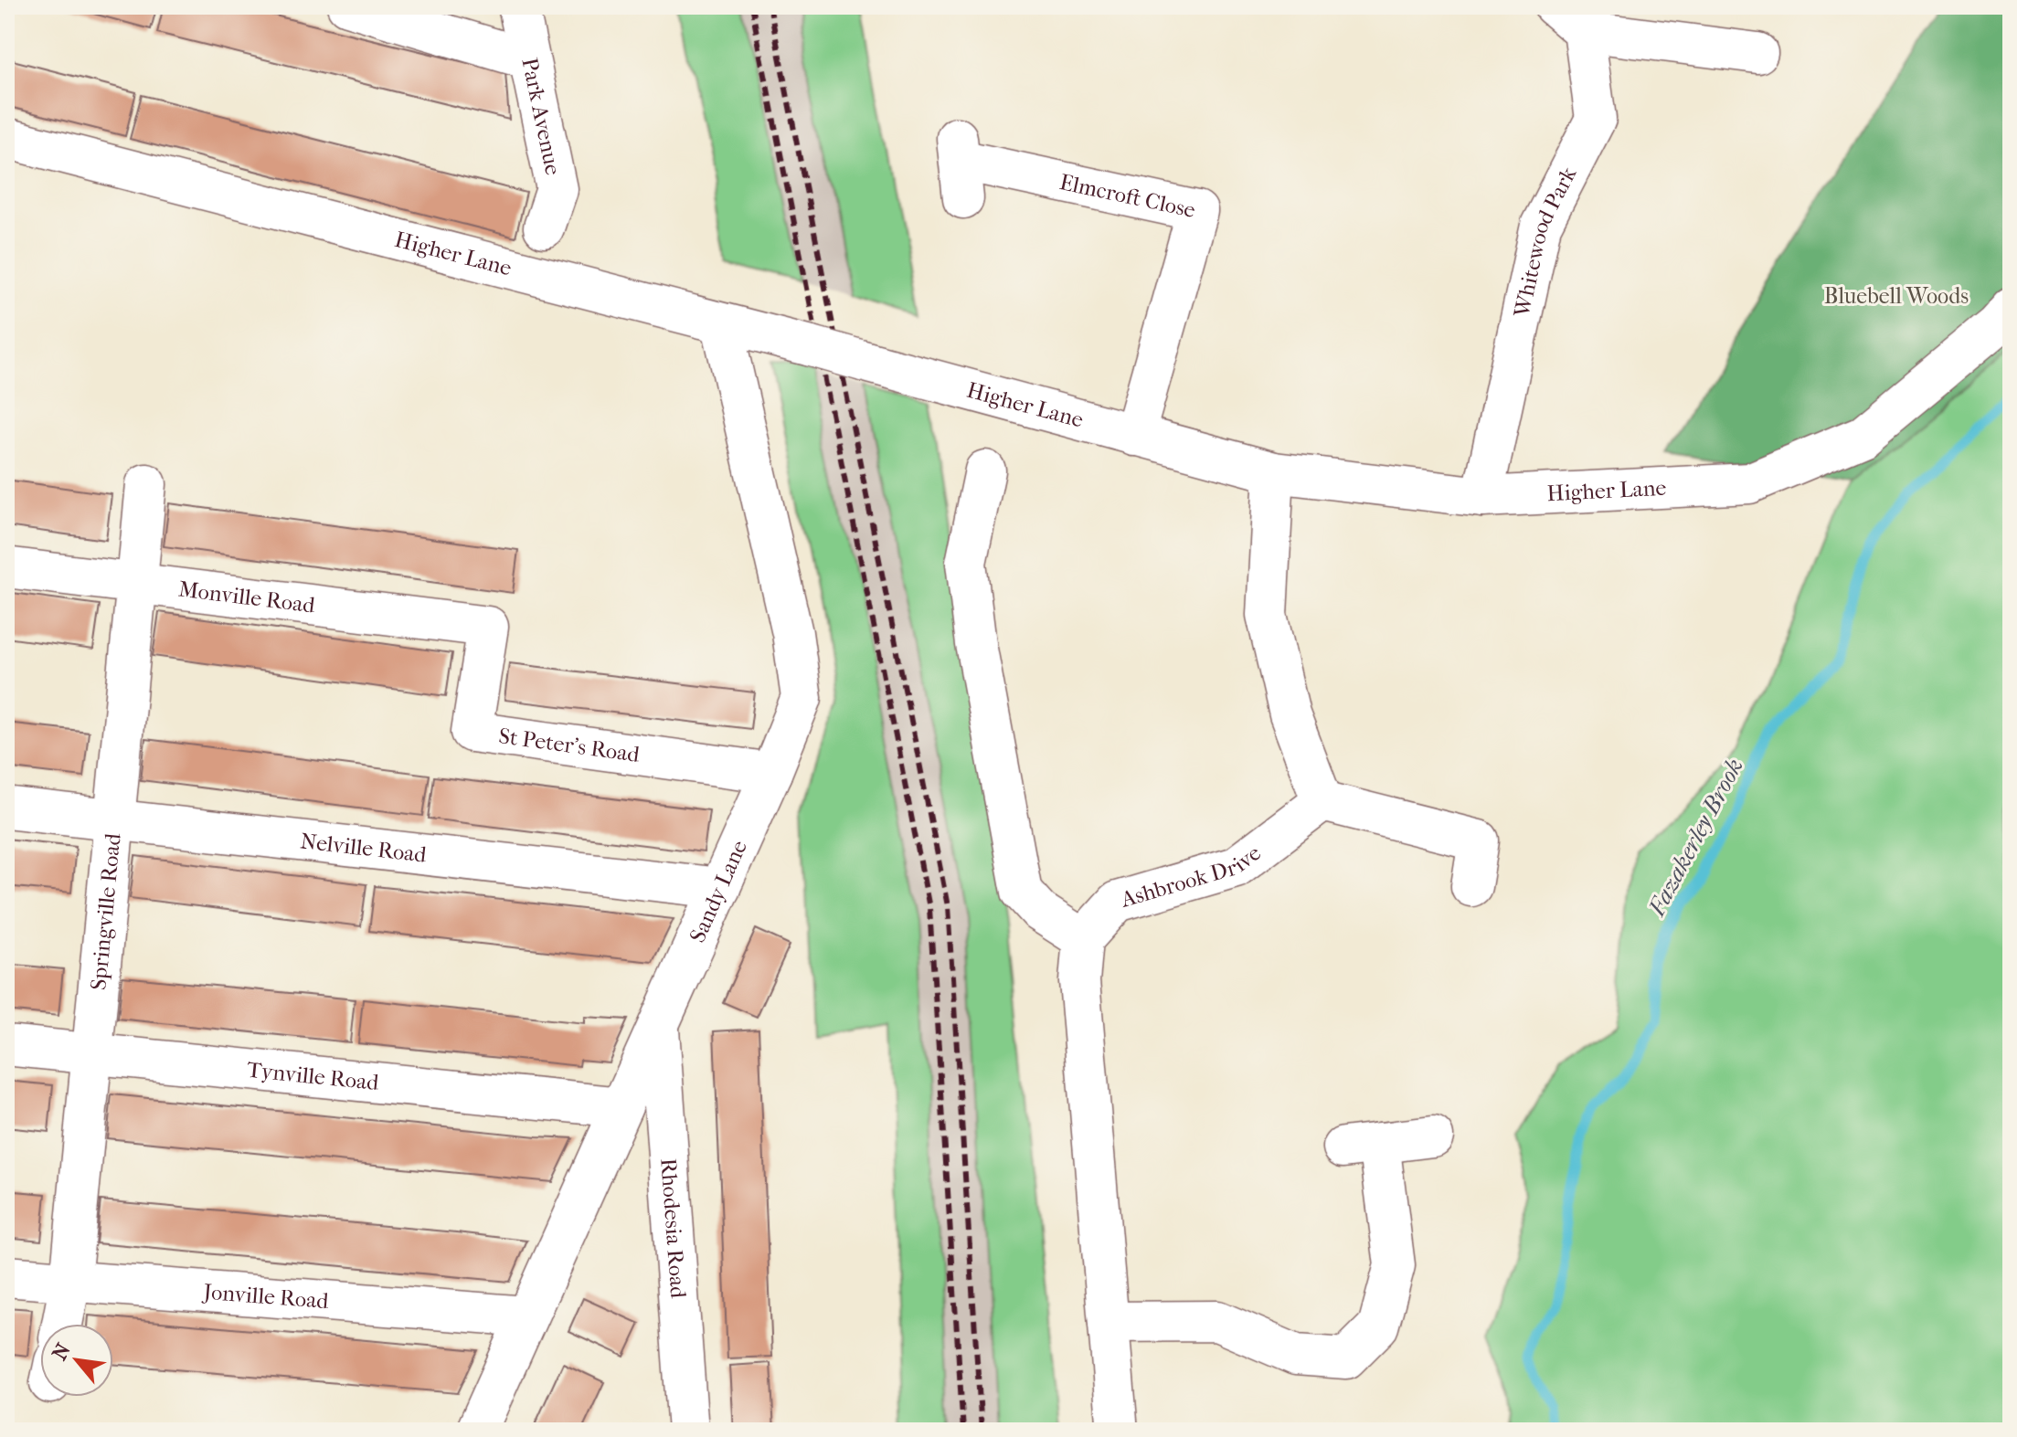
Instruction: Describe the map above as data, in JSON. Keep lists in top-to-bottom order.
{
  "streets": {
    "street": [
      "Park Avenue",
      "Elmcroft Close",
      "Whitewood Park",
      "Higher Lane",
      "Monville Road",
      "St Peter's Road",
      "Nelville Road",
      "Ashbrook Drive",
      "Sandy Lane",
      "Springville Road",
      "Tynville Road",
      "Rhodesia Road",
      "Jonville Road"
    ]
  },
  "crossings": [
    ["Elmcroft Close", "Higher Lane"],
    ["Whitewood Park", "Higher Lane"],
    ["Higher Lane", "Sandy Lane"],
    ["Monville Road", "St Peter's Road"],
    ["Monville Road", "Springville Road"],
    ["St Peter's Road", "Sandy Lane"],
    ["Nelville Road", "Sandy Lane"],
    ["Nelville Road", "Springville Road"],
    ["Sandy Lane", "Tynville Road"],
    ["Sandy Lane", "Rhodesia Road"],
    ["Sandy Lane", "Jonville Road"],
    ["Springville Road", "Tynville Road"],
    ["Springville Road", "Jonville Road"]
  ],
  "water": ["Fazakerley Brook"],
  "parks": ["Bluebell Woods"],
  "north": "top left"
}
